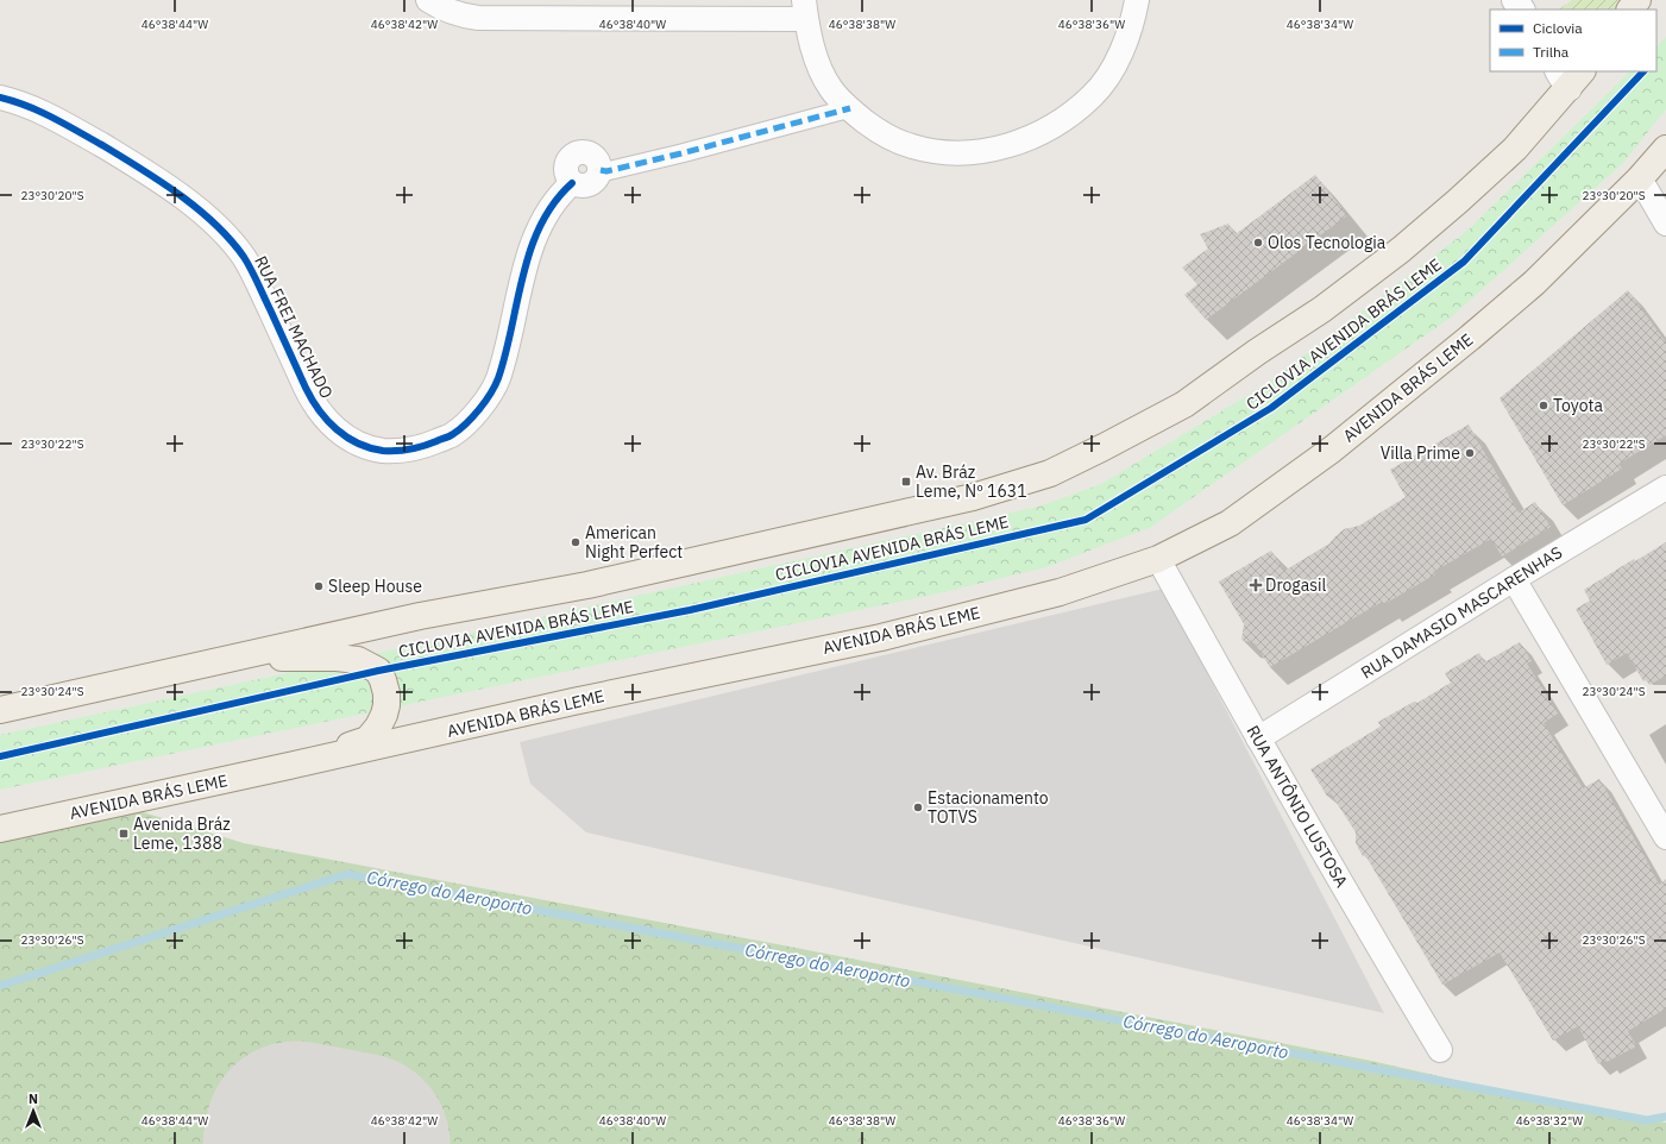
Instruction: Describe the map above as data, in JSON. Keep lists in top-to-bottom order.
{
  "streets": {
    "main road": ["AVENIDA BRÁS LEME"],
    "street": ["RUA FREI MACHADO", "RUA DAMASIO MASCARENHAS", "RUA ANTÔNIO LUSTOSA"],
    "cycle path": ["CICLOVIA AVENIDA BRÁS LEME"]
  },
  "crossings": [
    ["AVENIDA BRÁS LEME", "RUA ANTÔNIO LUSTOSA"],
    ["RUA DAMASIO MASCARENHAS", "RUA ANTÔNIO LUSTOSA"]
  ],
  "water": ["Córrego do Aeroporto"],
  "places": {
    "other": [
      "Olos Tecnologia",
      "Toyota",
      "Villa Prime",
      "American Night Perfect",
      "Sleep House",
      "Estacionamento TOTVS"
    ],
    "transit": ["Av. Bráz Leme, Nº 1631", "Avenida Bráz Leme, 1388"],
    "health": ["Drogasil"]
  },
  "legend": ["Ciclovia", "Trilha"],
  "north": "top",
  "coordinates": [
    "46°38'44\"W",
    "46°38'42\"W",
    "46°38'40\"W",
    "46°38'38\"W",
    "46°38'36\"W",
    "46°38'34\"W",
    "23°30'20\"S",
    "23°30'22\"S",
    "23°30'24\"S",
    "23°30'26\"S",
    "46°38'32\"W"
  ]
}
